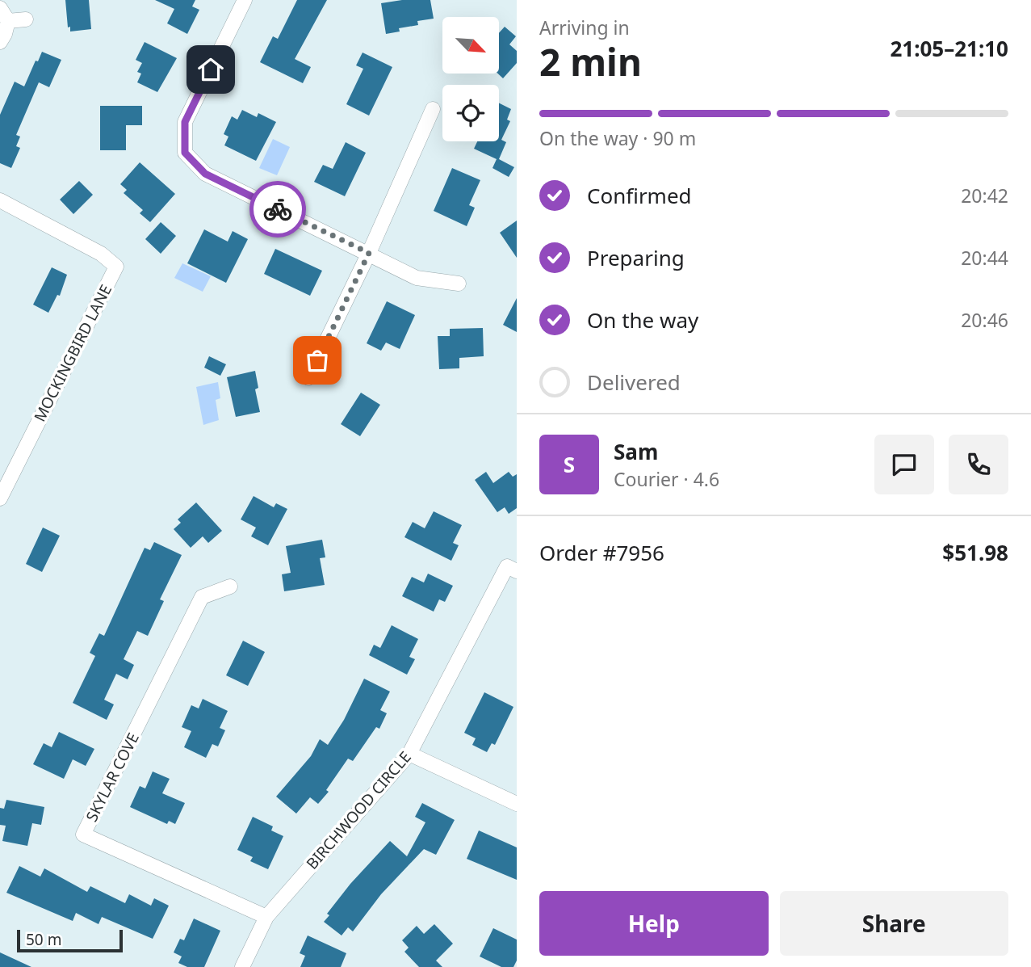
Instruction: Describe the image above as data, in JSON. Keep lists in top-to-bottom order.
{
  "streets": {
    "street": ["MOCKINGBIRD LANE", "SKYLAR COVE", "BIRCHWOOD CIRCLE"]
  },
  "crossings": [
    ["SKYLAR COVE", "BIRCHWOOD CIRCLE"]
  ],
  "scale_bar": "50 m",
  "north": "bottom right",
  "page": {
    "heading": ["2 min", "Arriving in", "21:05–21:10"],
    "panel": [
      "Sam",
      "Courier · 4.6",
      "Order #7956",
      "$51.98"
    ],
    "bar": "On the way · 90 m",
    "list": [
      ["Confirmed", "20:42"],
      ["Preparing", "20:44"],
      ["On the way", "20:46"],
      "Delivered"
    ],
    "round": "S",
    "buttons": ["Help", "Share"],
    "scale": "50 m"
  }
}
